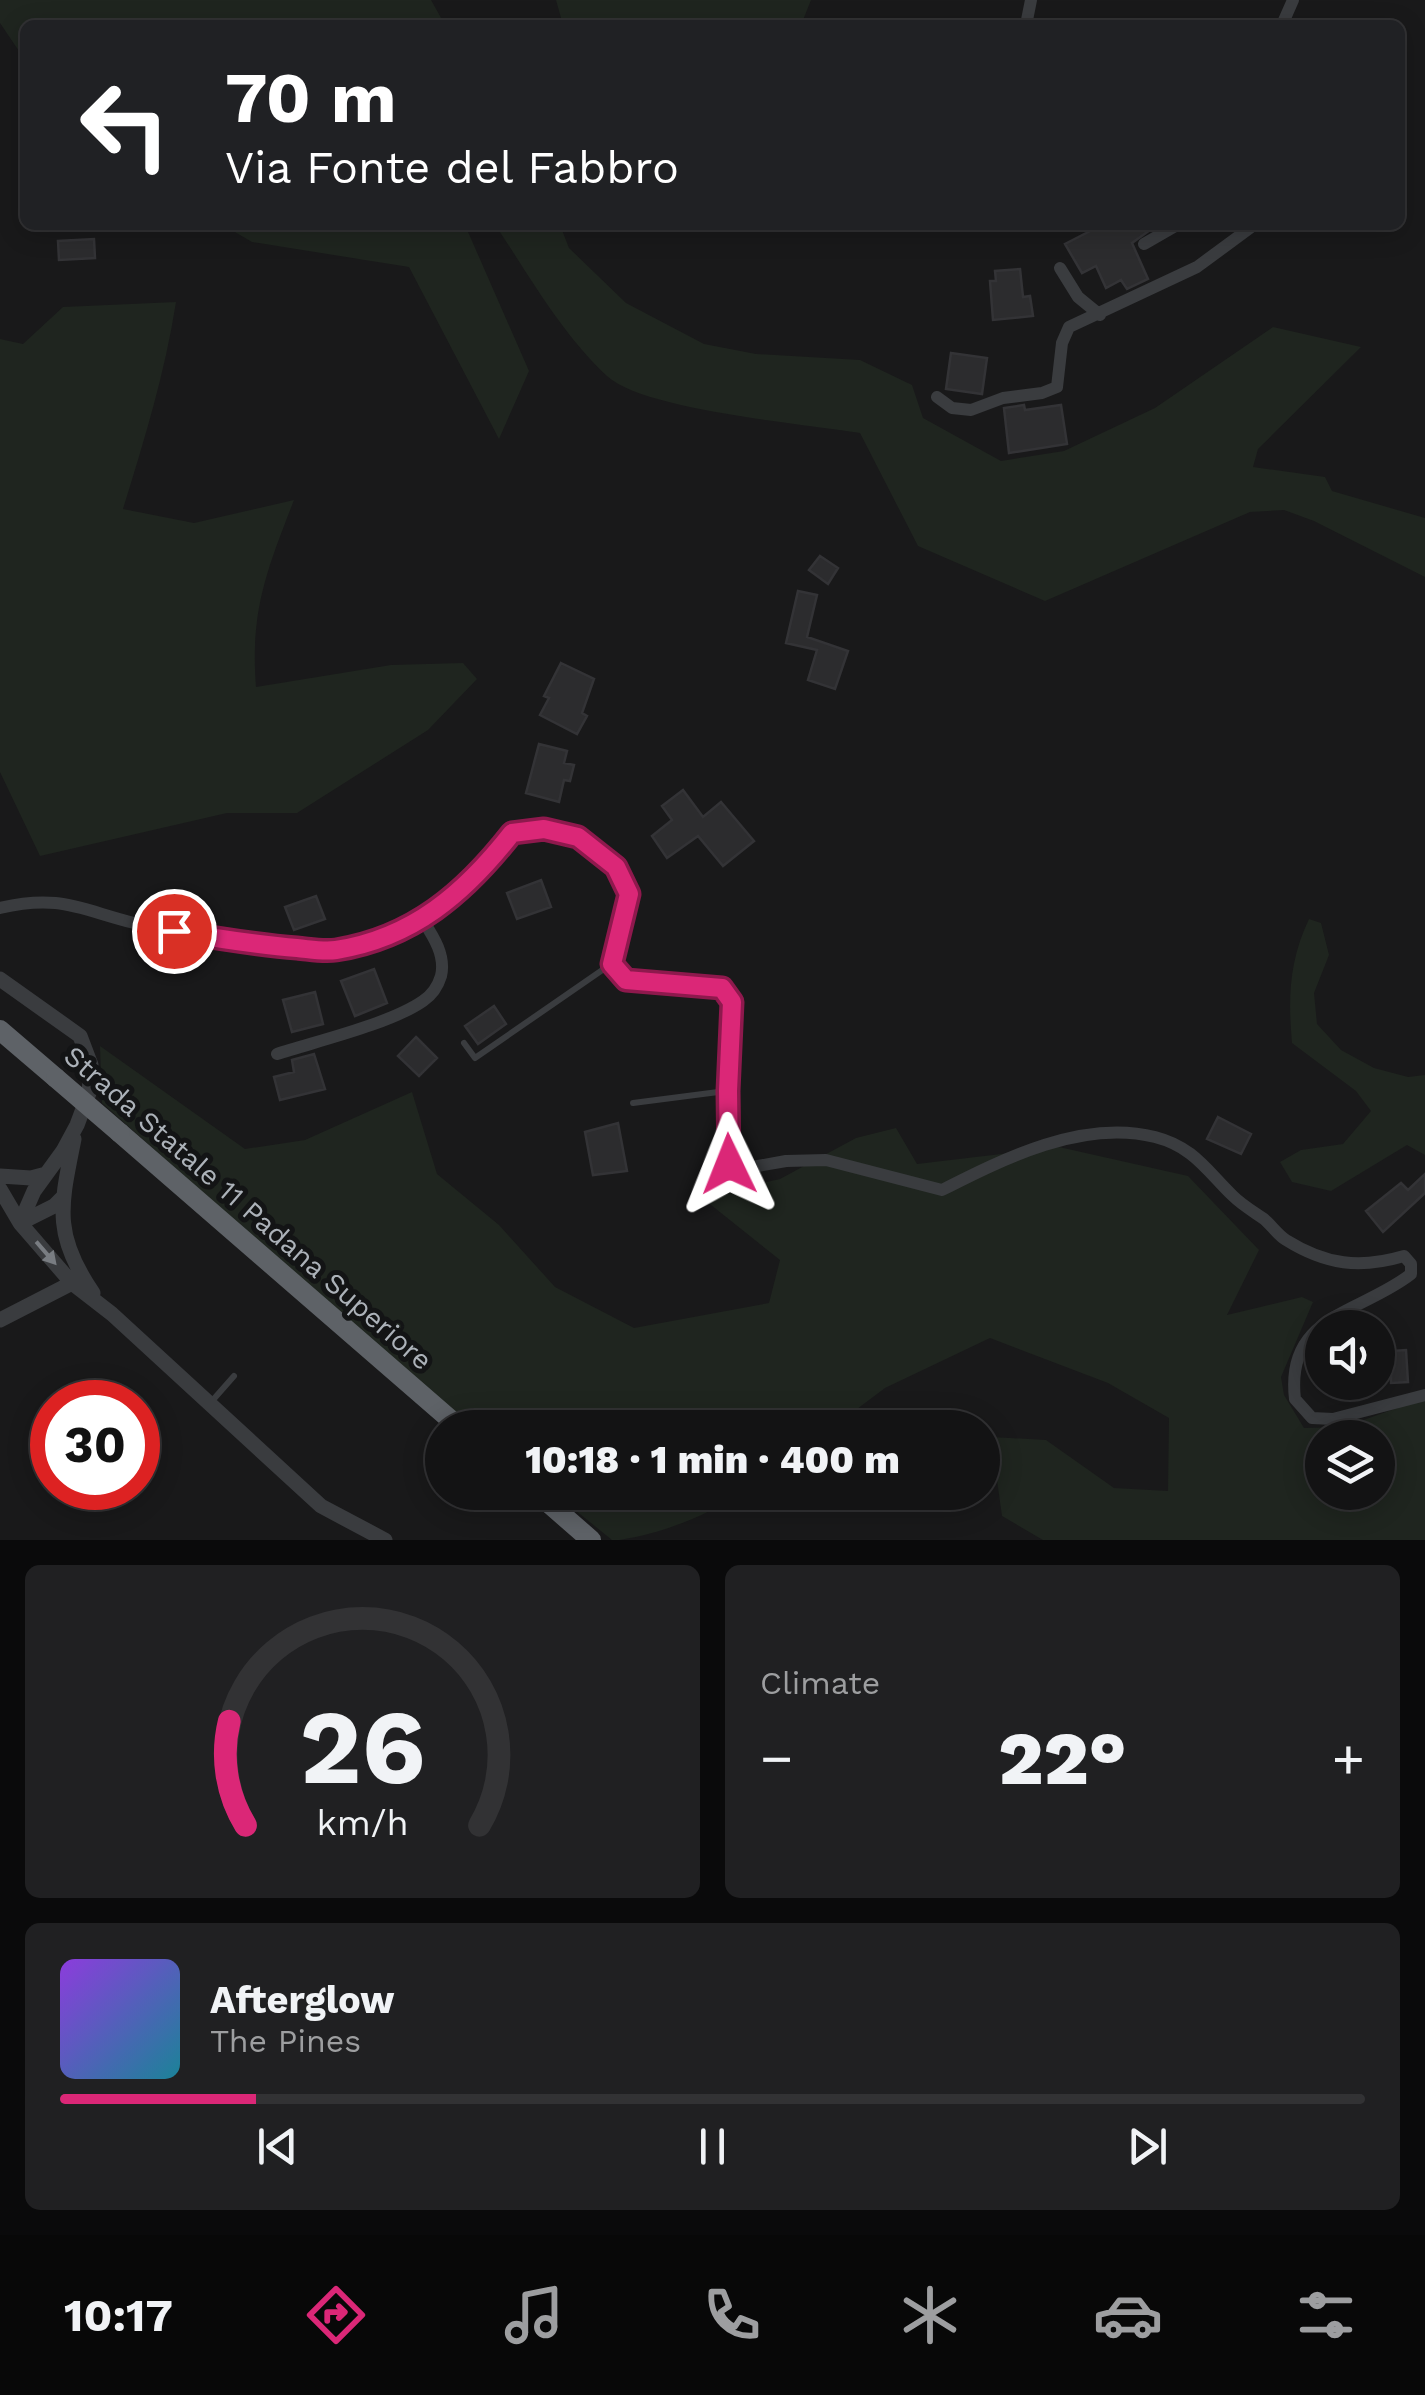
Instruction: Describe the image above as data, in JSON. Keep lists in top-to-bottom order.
{
  "streets": {
    "highway": ["Strada Statale 11 Padana Superiore"]
  },
  "page": {
    "turn": ["70 m", "Via Fonte del Fabbro"],
    "limit": "30",
    "trip": "10:18 · 1 min · 400 m",
    "tile": "Climate",
    "heat": ["−", "22°", "+"],
    "song": ["Afterglow", "The Pines"],
    "tabs": "10:17",
    "gauge": ["26", "km/h"]
  }
}
